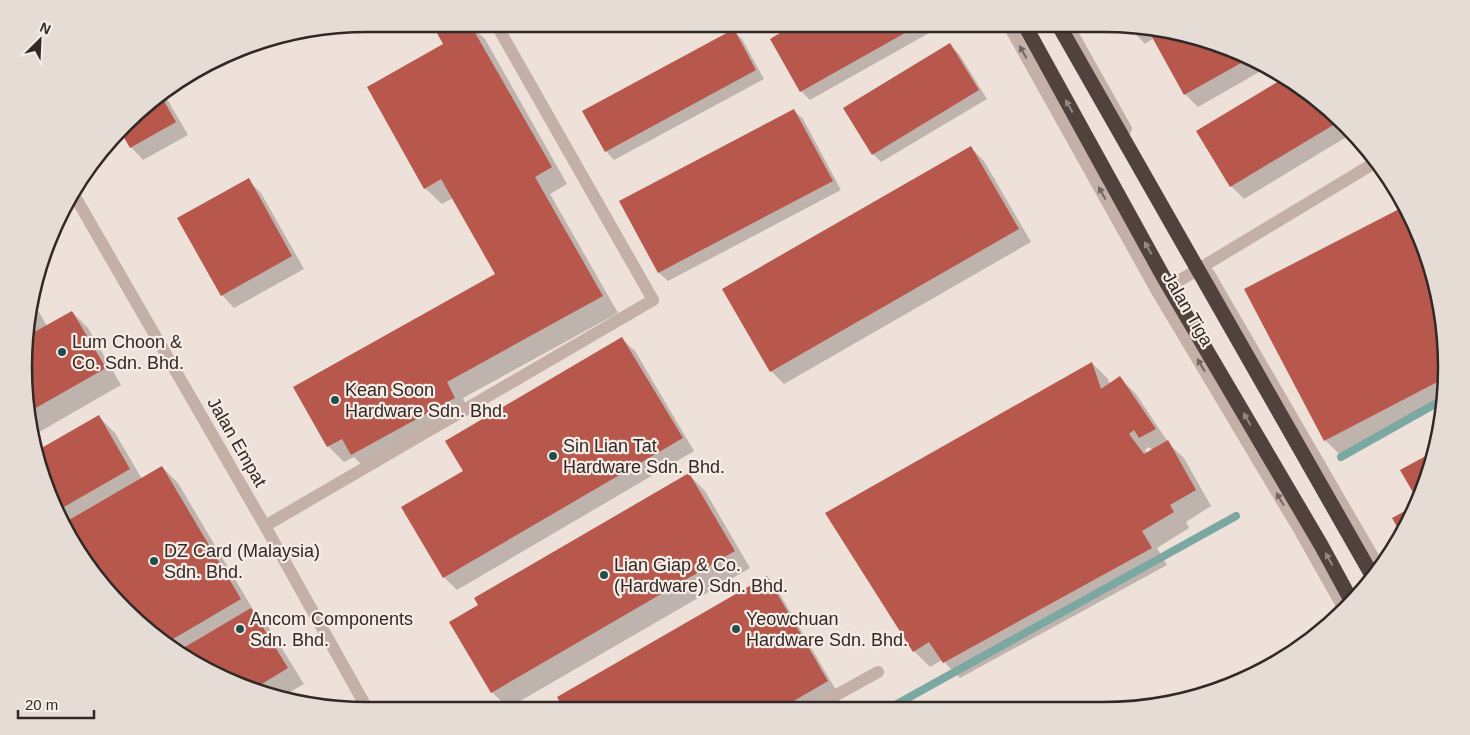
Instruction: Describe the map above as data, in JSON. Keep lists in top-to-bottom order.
{
  "streets": {
    "street": ["Jalan Tiga", "Jalan Empat"]
  },
  "places": [
    "Lum Choon & Co. Sdn. Bhd.",
    "Kean Soon Hardware Sdn. Bhd.",
    "Sin Lian Tat Hardware Sdn. Bhd.",
    "DZ Card (Malaysia) Sdn. Bhd.",
    "Lian Giap & Co. (Hardware) Sdn. Bhd.",
    "Ancom Components Sdn. Bhd.",
    "Yeowchuan Hardware Sdn. Bhd."
  ],
  "scale_bar": "20 m",
  "north": "top right"
}
